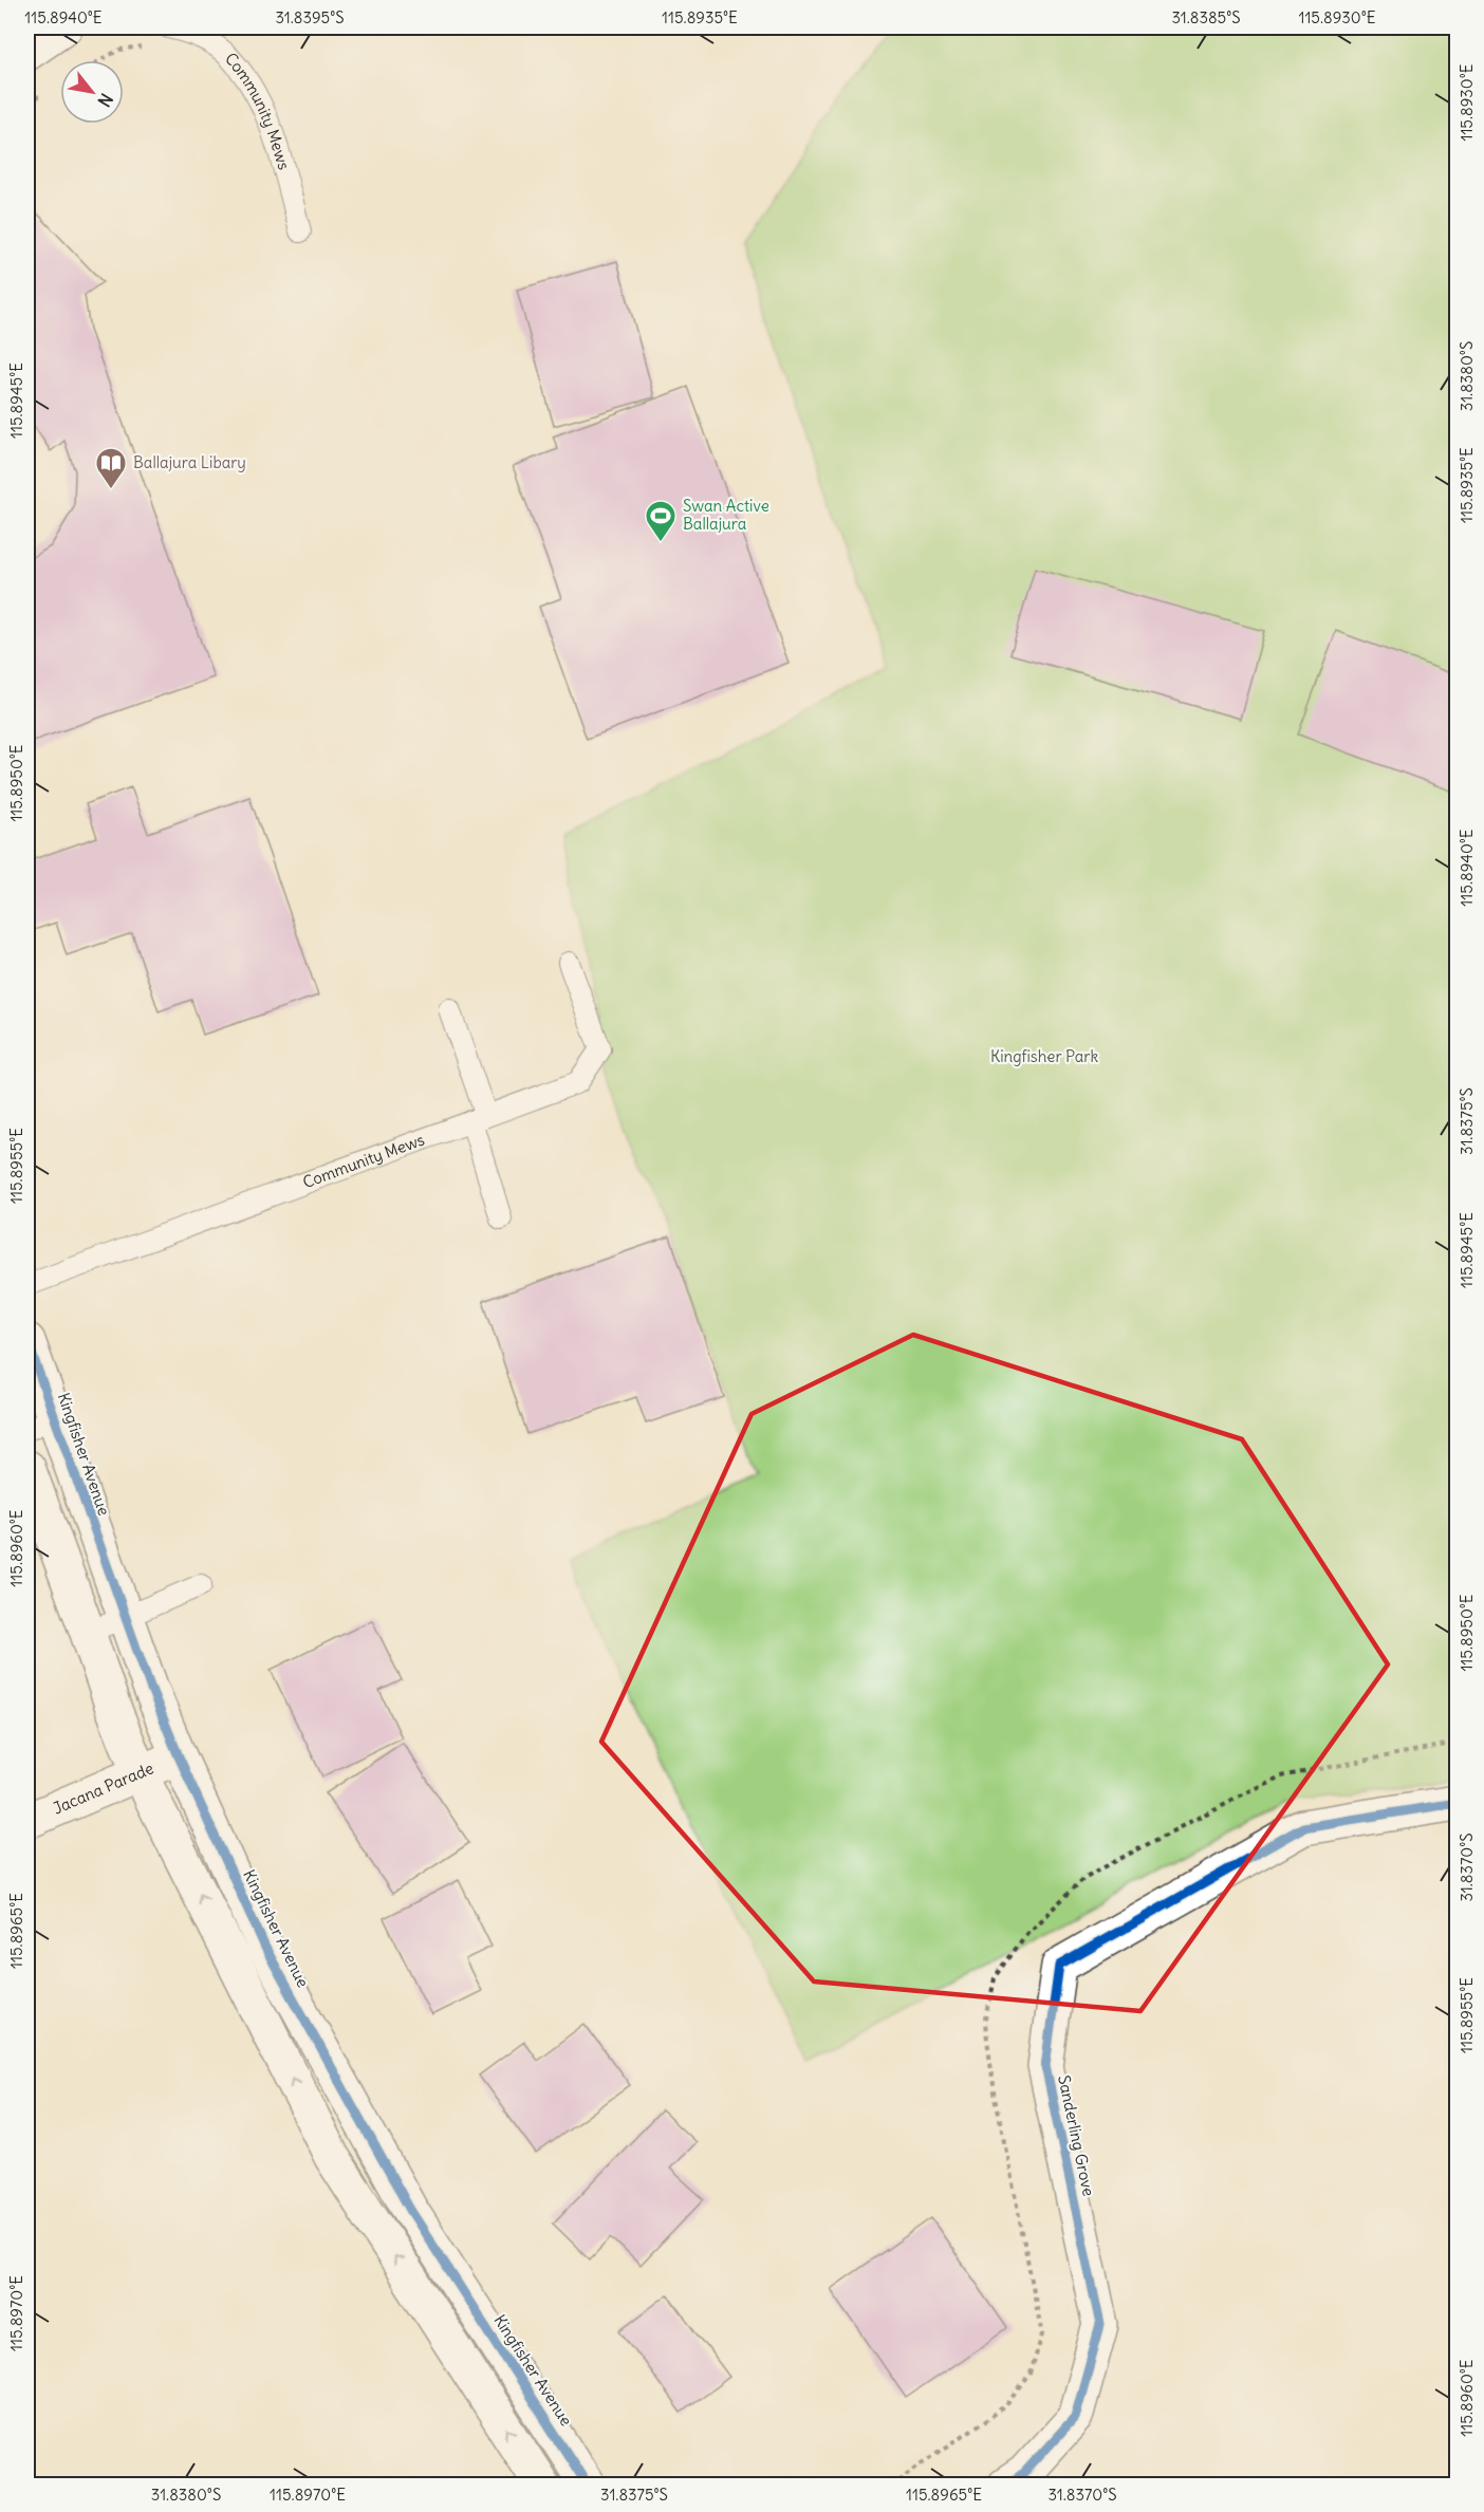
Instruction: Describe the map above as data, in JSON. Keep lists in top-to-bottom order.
{
  "streets": {
    "street": ["Kingfisher Avenue", "Jacana Parade", "Sanderling Grove"],
    "lane": ["Community Mews"]
  },
  "crossings": [
    ["Kingfisher Avenue", "Jacana Parade"]
  ],
  "parks": ["Kingfisher Park"],
  "places": {
    "library": ["Ballajura Libary"],
    "sports": ["Swan Active Ballajura"]
  },
  "north": "bottom right",
  "coordinates": [
    "115.8940°E",
    "31.8395°S",
    "115.8935°E",
    "31.8385°S",
    "115.8930°E",
    "31.8380°S",
    "115.8945°E",
    "115.8950°E",
    "31.8375°S",
    "115.8955°E",
    "115.8960°E",
    "31.8370°S",
    "115.8965°E",
    "115.8970°E"
  ]
}
